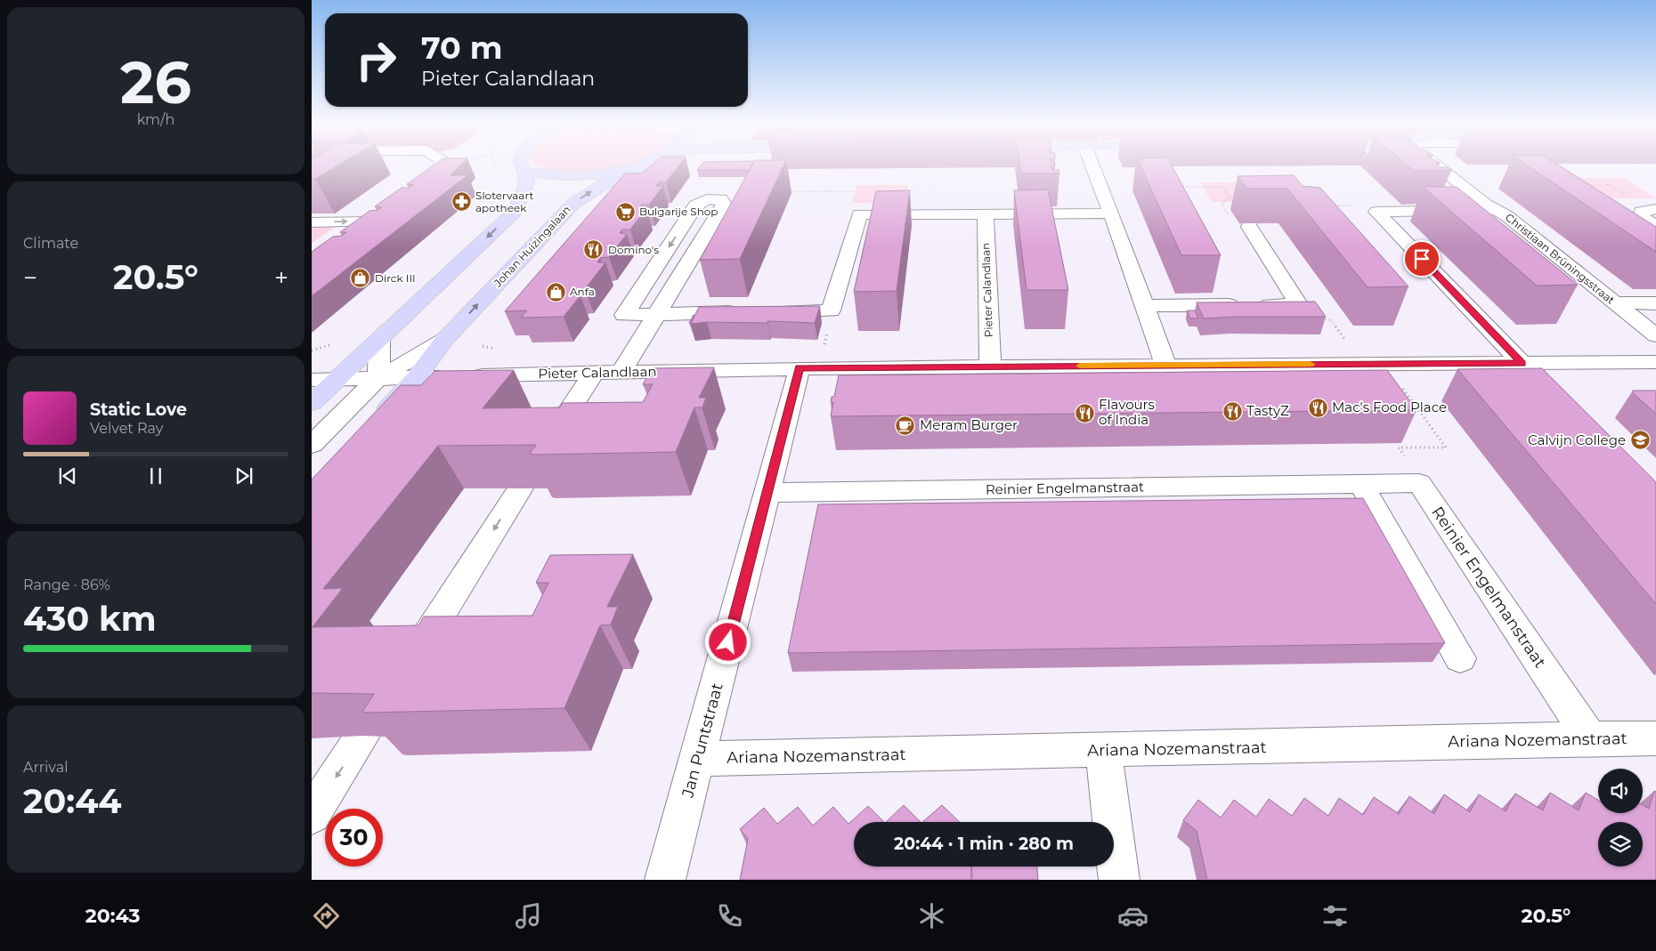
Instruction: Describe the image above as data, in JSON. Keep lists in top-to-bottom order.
{
  "streets": {
    "main road": ["Johan Huizingalaan"],
    "street": [
      "Christiaan Brüningsstraat",
      "Pieter Calandlaan",
      "Reinier Engelmanstraat",
      "Jan Puntstraat",
      "Ariana Nozemanstraat"
    ]
  },
  "crossings": [
    ["Johan Huizingalaan", "Pieter Calandlaan"],
    ["Pieter Calandlaan", "Jan Puntstraat"],
    ["Reinier Engelmanstraat", "Jan Puntstraat"],
    ["Reinier Engelmanstraat", "Ariana Nozemanstraat"],
    ["Jan Puntstraat", "Ariana Nozemanstraat"]
  ],
  "places": {
    "pharmacy": ["Slotervaart apotheek"],
    "supermarket": ["Bulgarije Shop"],
    "restaurant": [
      "Domino's",
      "Mac's Food Place",
      "TastyZ",
      "Flavours of India"
    ],
    "shop": ["Dirck III", "Anfa"],
    "cafe": ["Meram Burger"],
    "school or university": ["Calvijn College"]
  },
  "page": {
    "tile": [
      ["26", "km/h"],
      "Climate",
      ["Range · 86%", "430 km"],
      ["Arrival", "20:44"]
    ],
    "turn": ["70 m", "Pieter Calandlaan"],
    "heat": ["−", "20.5°", "+"],
    "song": ["Static Love", "Velvet Ray"],
    "limit": "30",
    "trip": "20:44 · 1 min · 280 m",
    "tabs": ["20:43", "20.5°"]
  }
}
